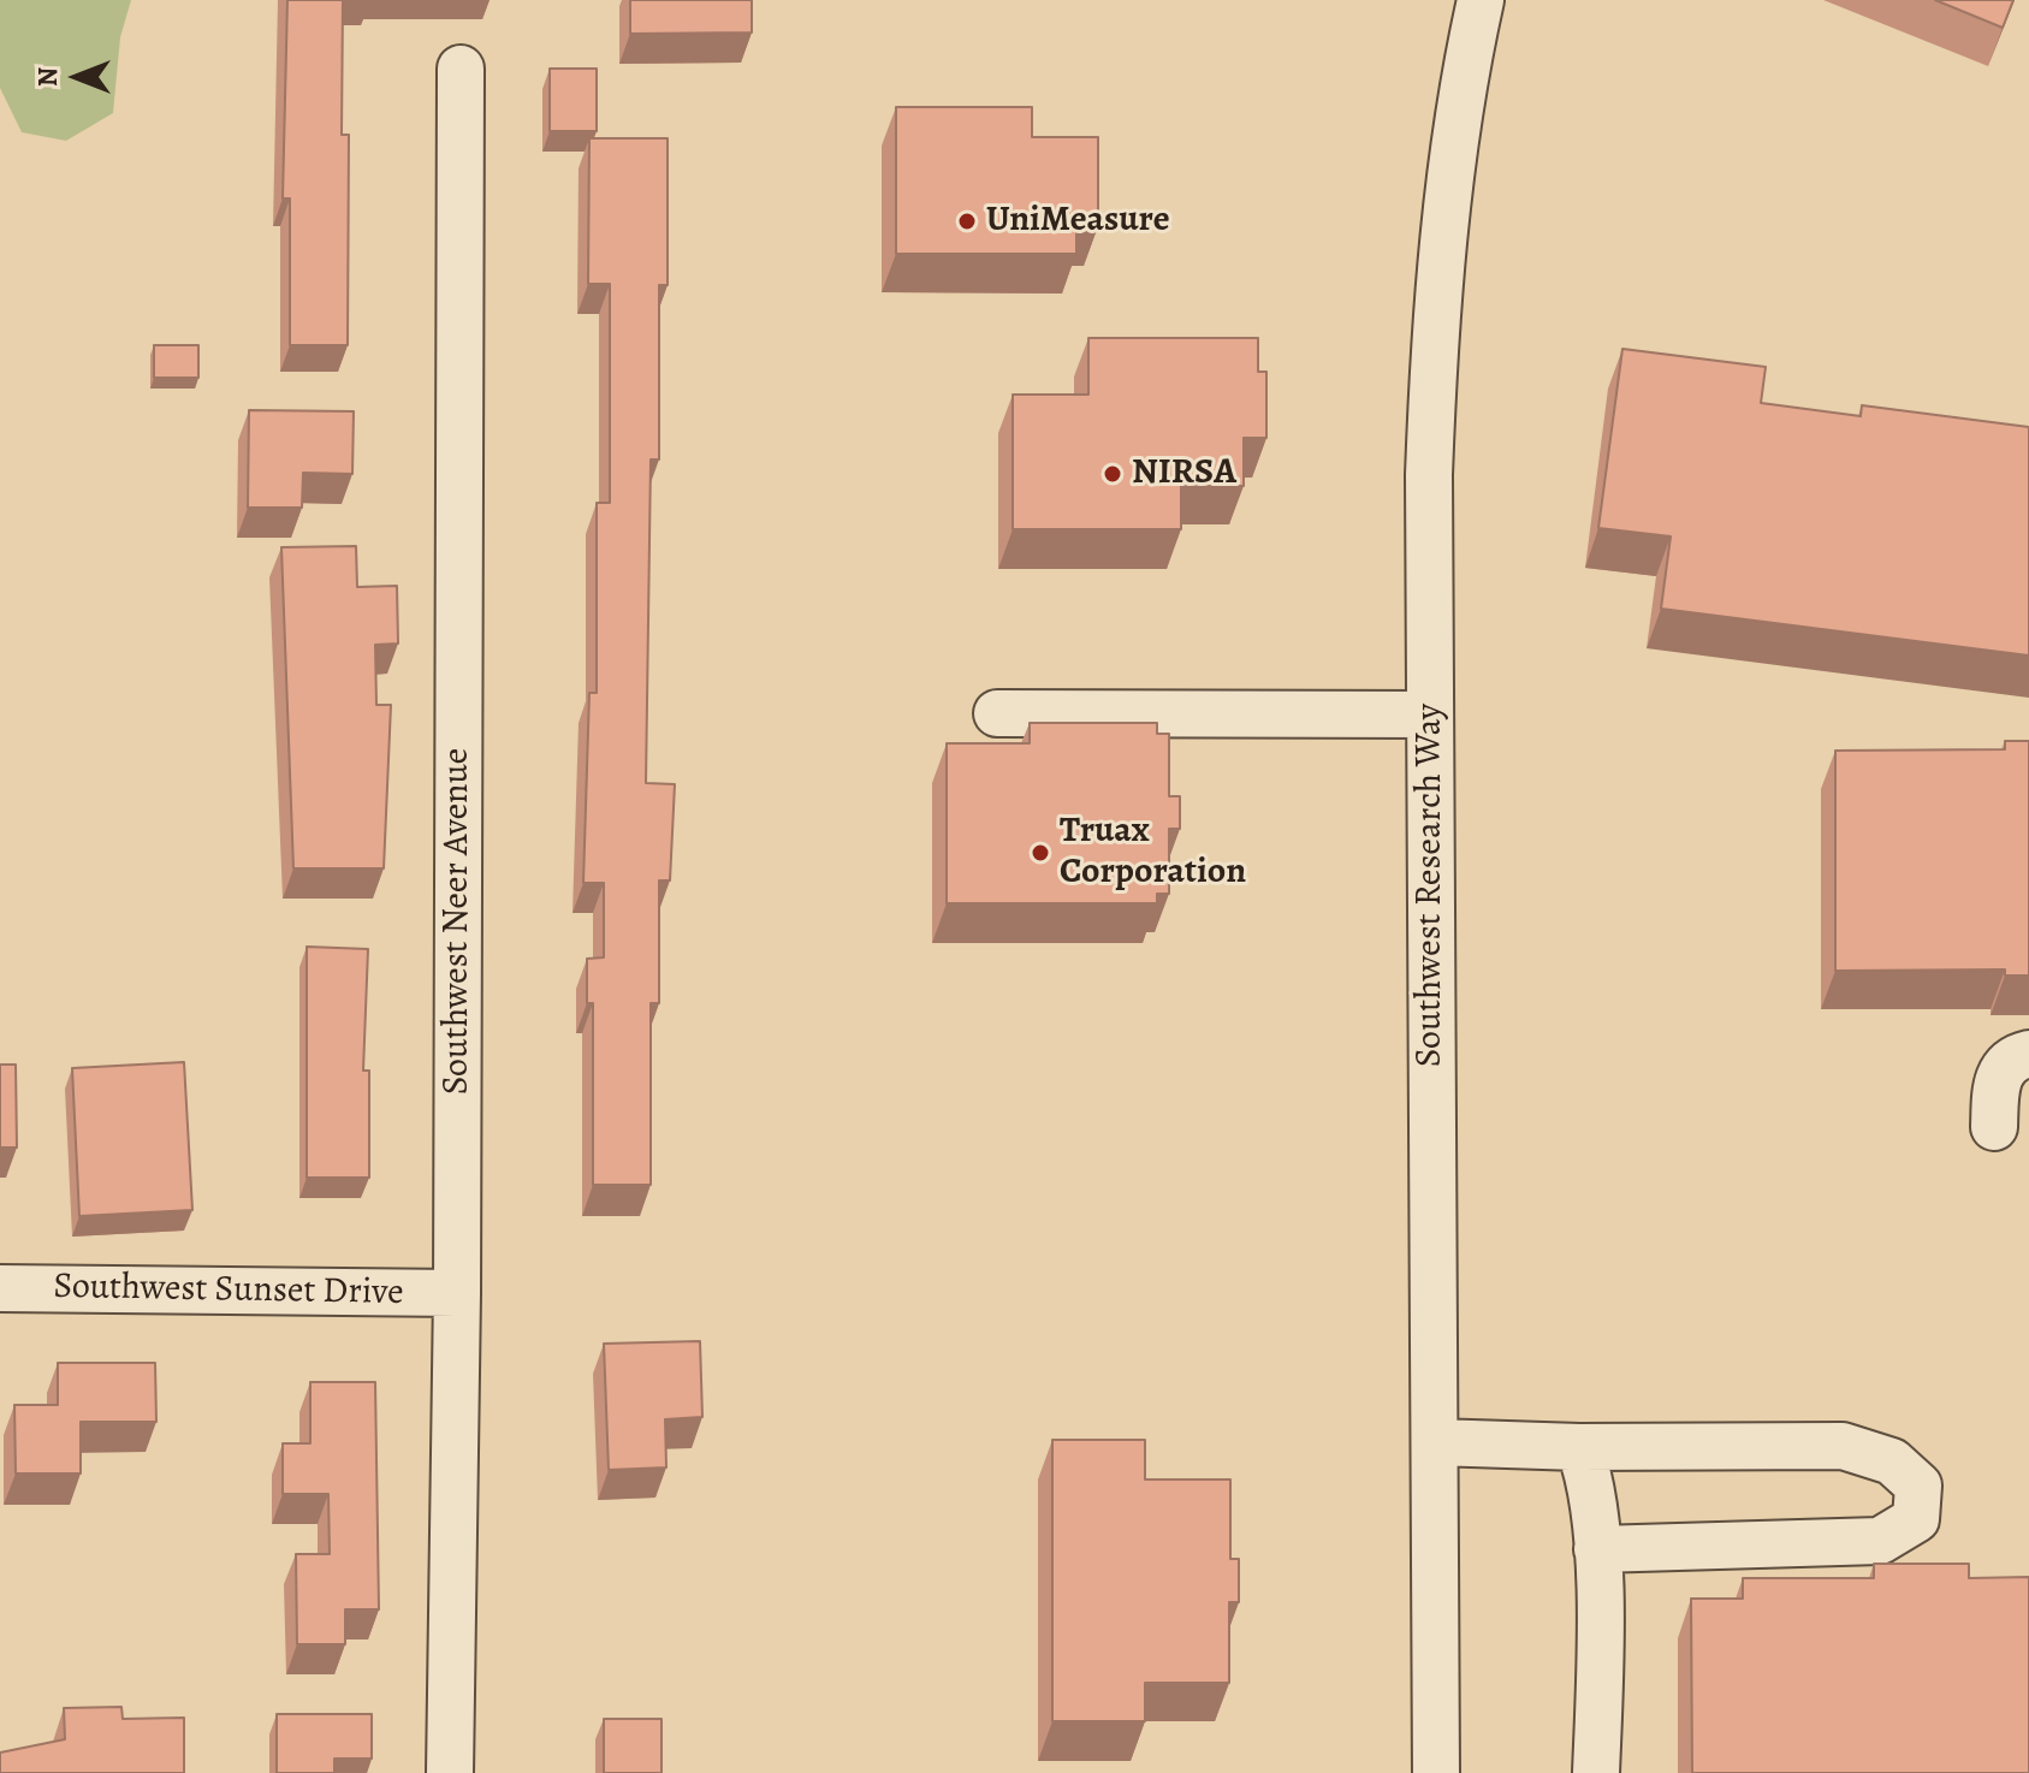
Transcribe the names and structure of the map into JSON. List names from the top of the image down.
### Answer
{
  "streets": {
    "street": ["Southwest Research Way", "Southwest Neer Avenue", "Southwest Sunset Drive"]
  },
  "crossings": [
    ["Southwest Neer Avenue", "Southwest Sunset Drive"]
  ],
  "places": ["UniMeasure", "NIRSA", "Truax Corporation"],
  "north": "left"
}
